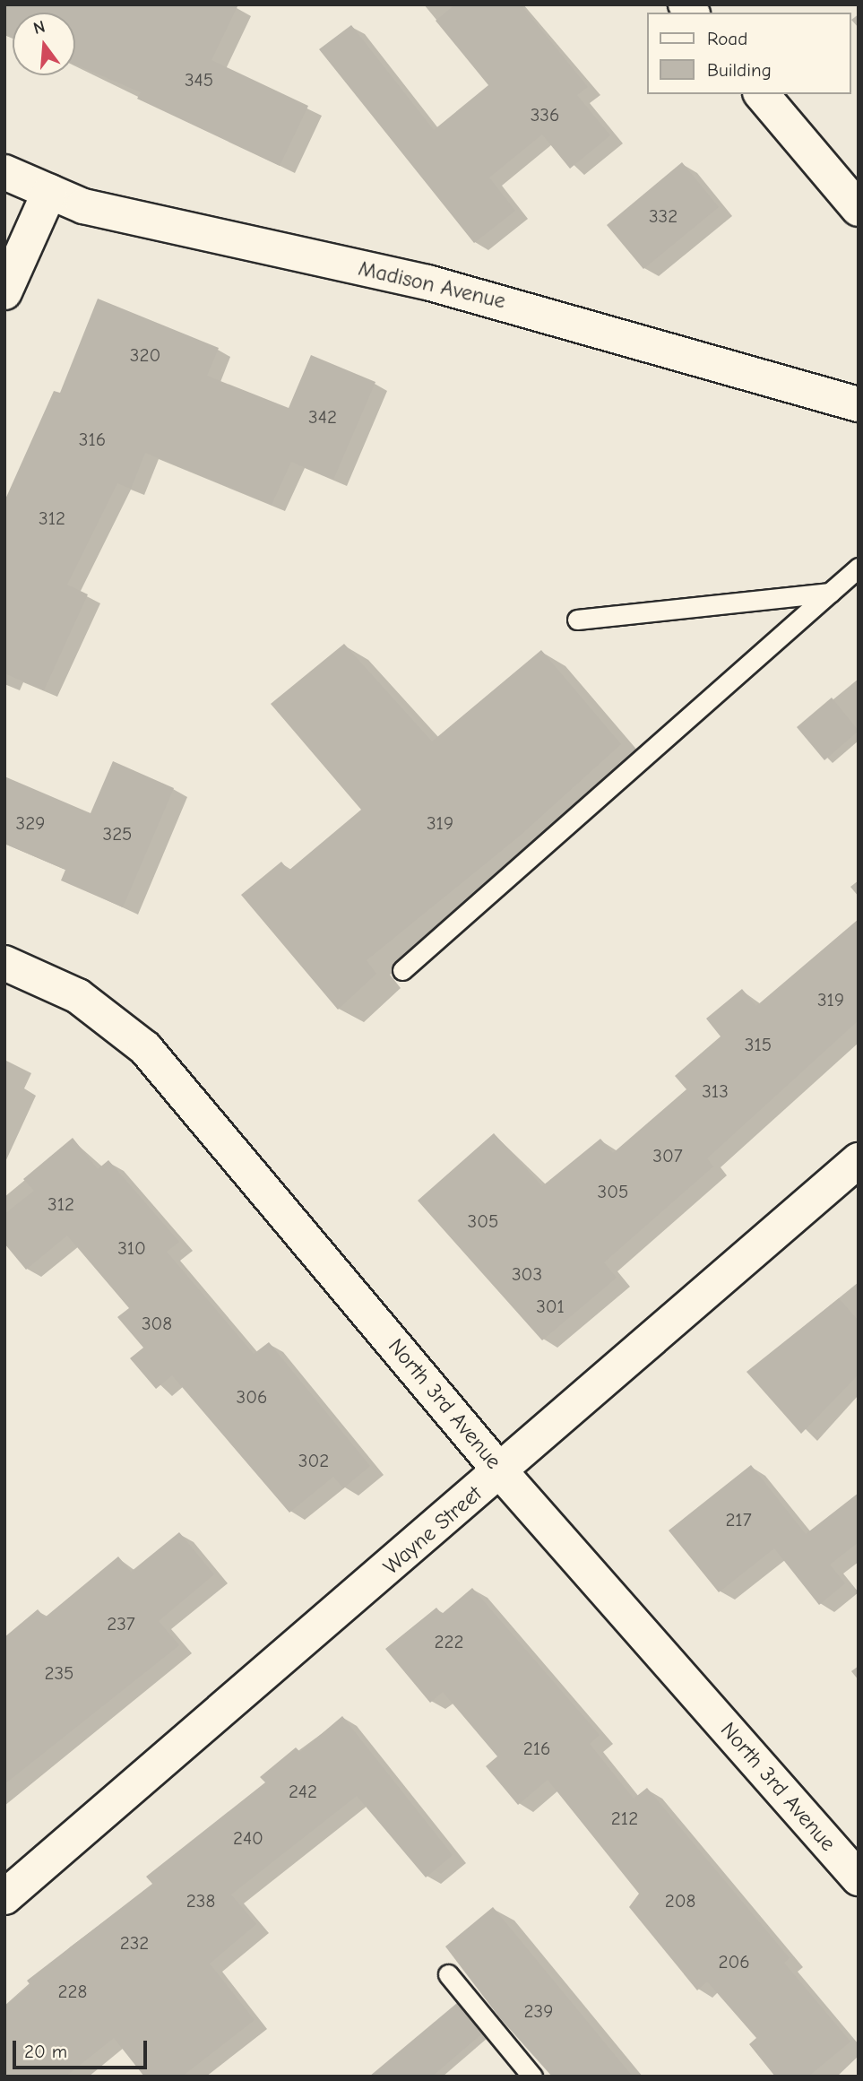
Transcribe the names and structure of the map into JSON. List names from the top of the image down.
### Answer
{
  "streets": {
    "street": ["Madison Avenue", "North 3rd Avenue", "Wayne Street"]
  },
  "crossings": [
    ["North 3rd Avenue", "Wayne Street"]
  ],
  "house_numbers": [
    "345",
    "336",
    "332",
    "320",
    "342",
    "316",
    "312",
    "329",
    "319",
    "325",
    "319",
    "315",
    "313",
    "307",
    "305",
    "312",
    "305",
    "310",
    "303",
    "301",
    "308",
    "306",
    "302",
    "217",
    "237",
    "222",
    "235",
    "216",
    "242",
    "212",
    "240",
    "238",
    "208",
    "232",
    "206",
    "228",
    "239"
  ],
  "legend": ["Road", "Building"],
  "scale_bar": "20 m",
  "north": "top"
}
